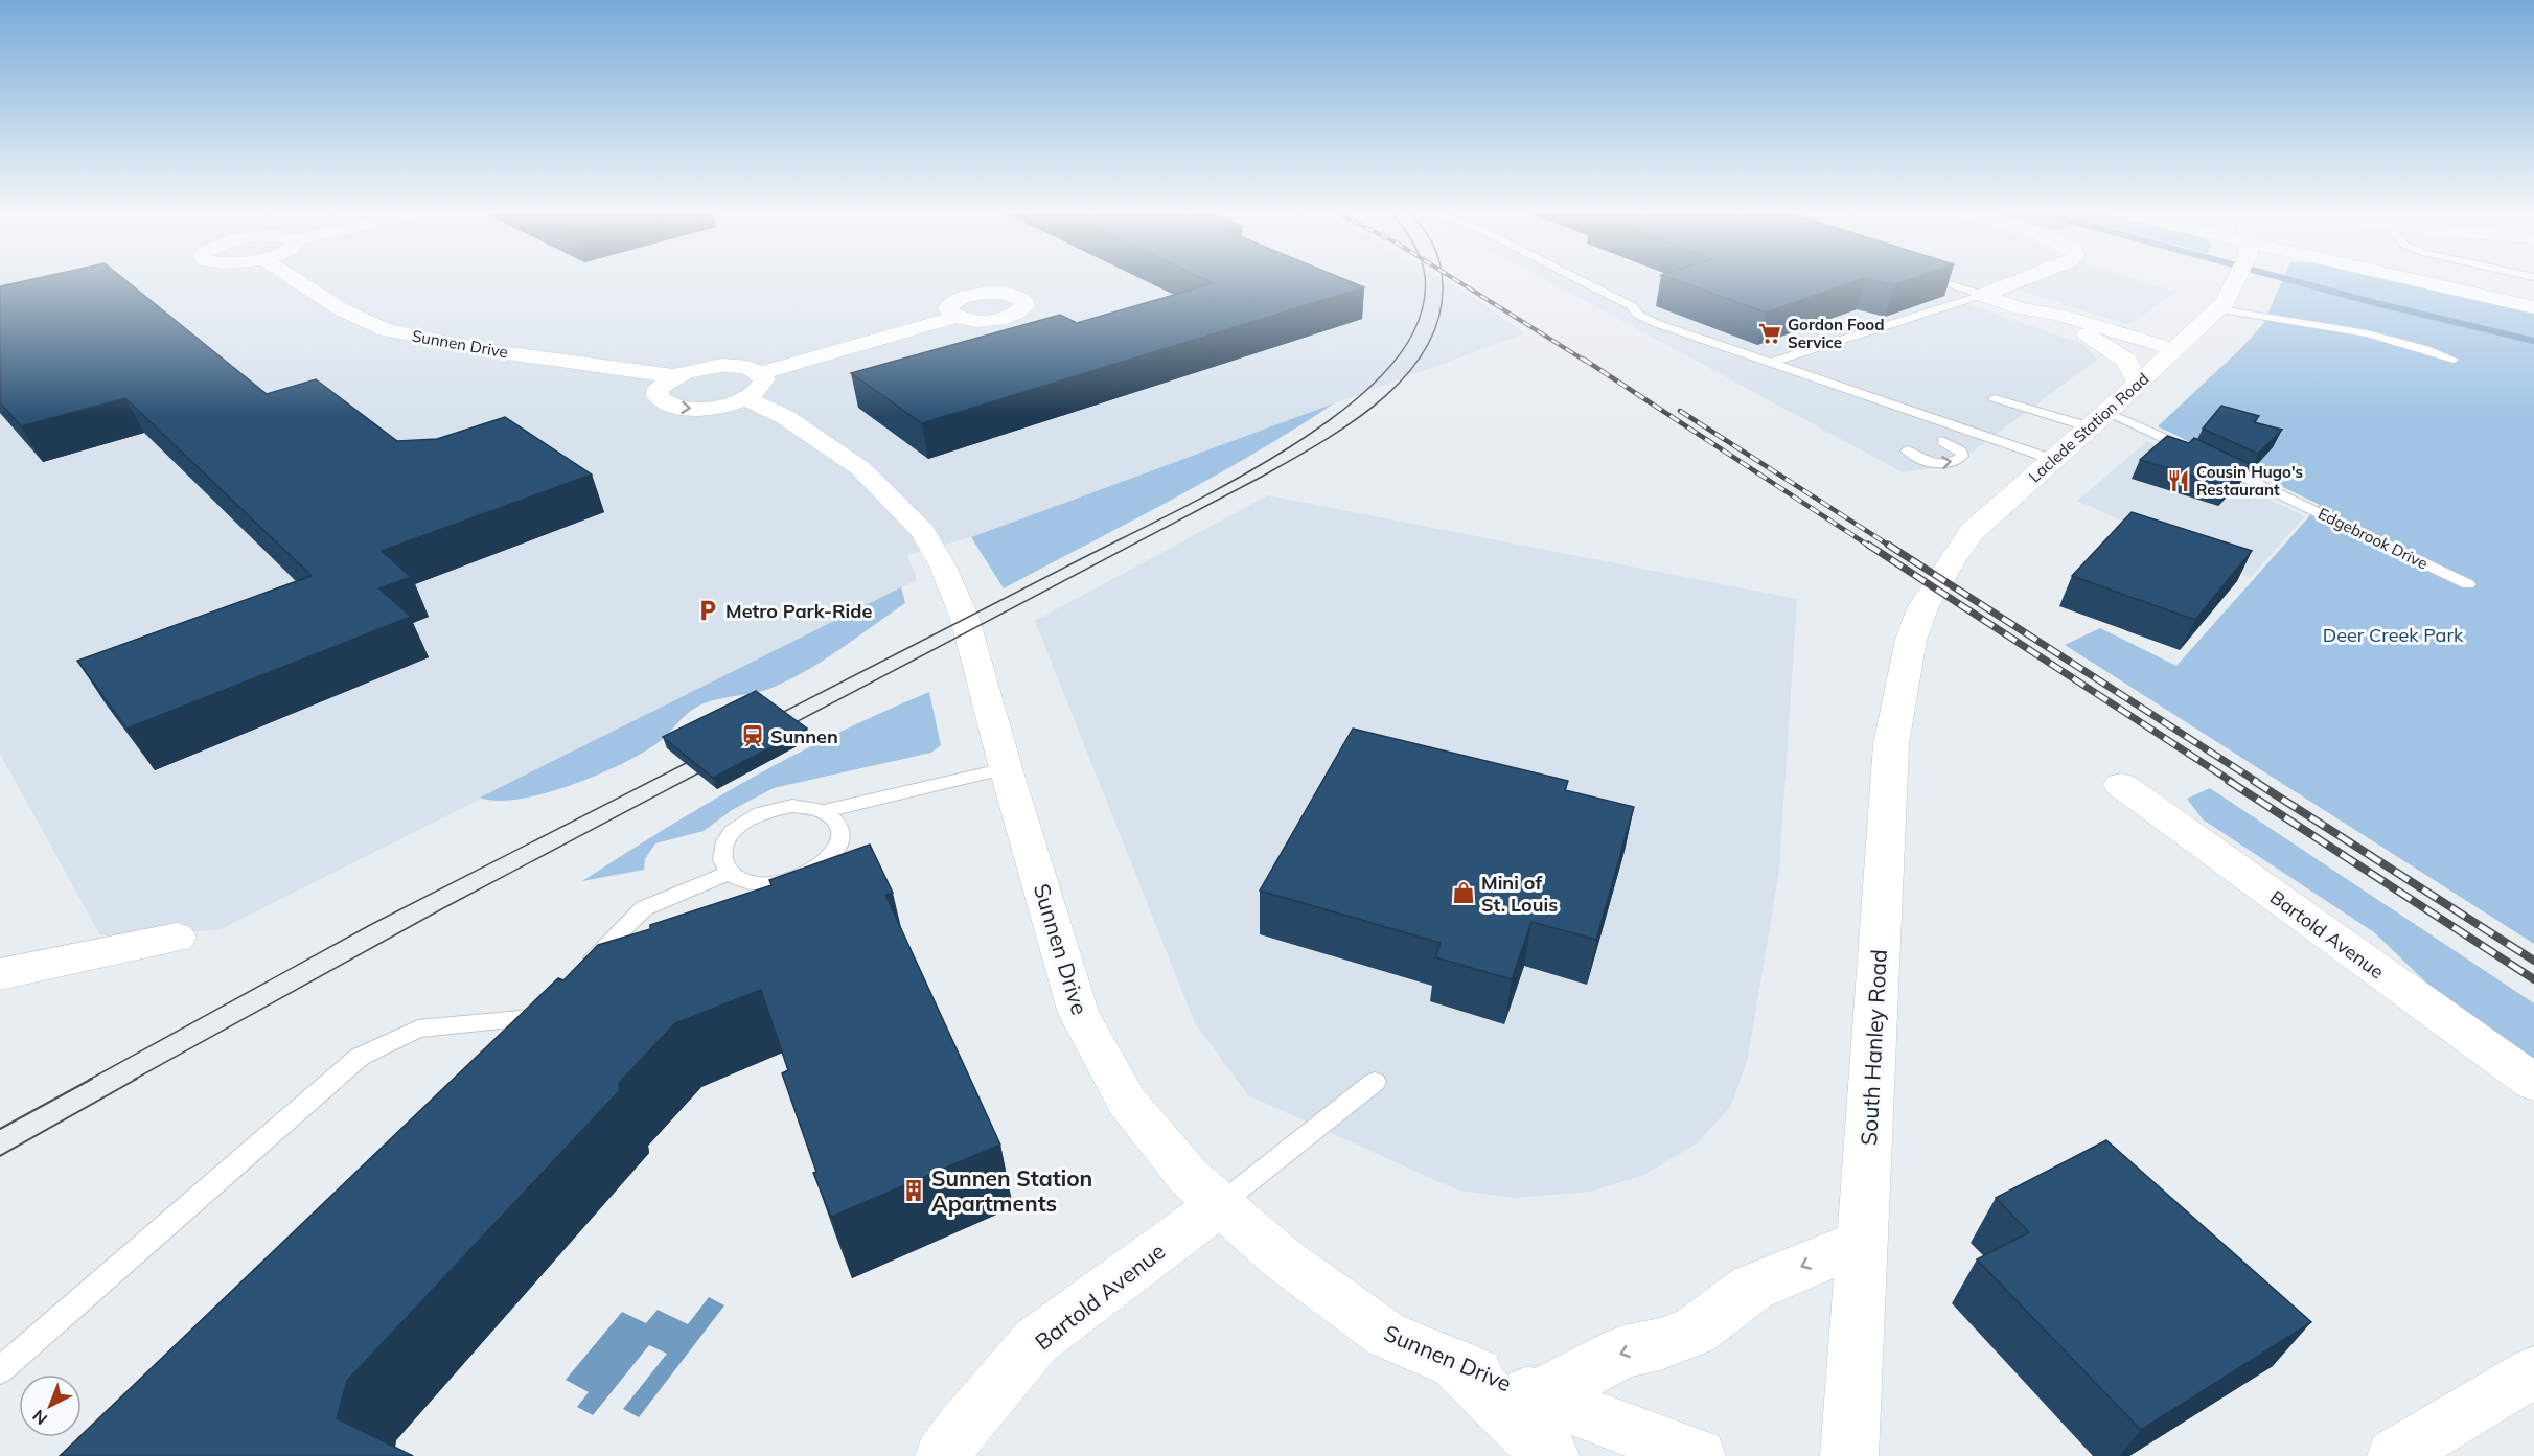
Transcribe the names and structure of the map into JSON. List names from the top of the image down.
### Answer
{
  "streets": {
    "main road": ["Laclede Station Road", "South Hanley Road"],
    "street": ["Sunnen Drive", "Bartold Avenue"],
    "lane": ["Edgebrook Drive"]
  },
  "crossings": [
    ["Sunnen Drive", "Bartold Avenue"],
    ["Laclede Station Road", "Edgebrook Drive"],
    ["Laclede Station Road", "South Hanley Road"]
  ],
  "parks": ["Deer Creek Park"],
  "places": {
    "supermarket": ["Gordon Food Service"],
    "restaurant": ["Cousin Hugo's Restaurant"],
    "parking": ["Metro Park-Ride"],
    "station": ["Sunnen"],
    "shop": ["Mini of St. Louis"],
    "building": ["Sunnen Station Apartments"]
  },
  "north": "bottom left"
}
